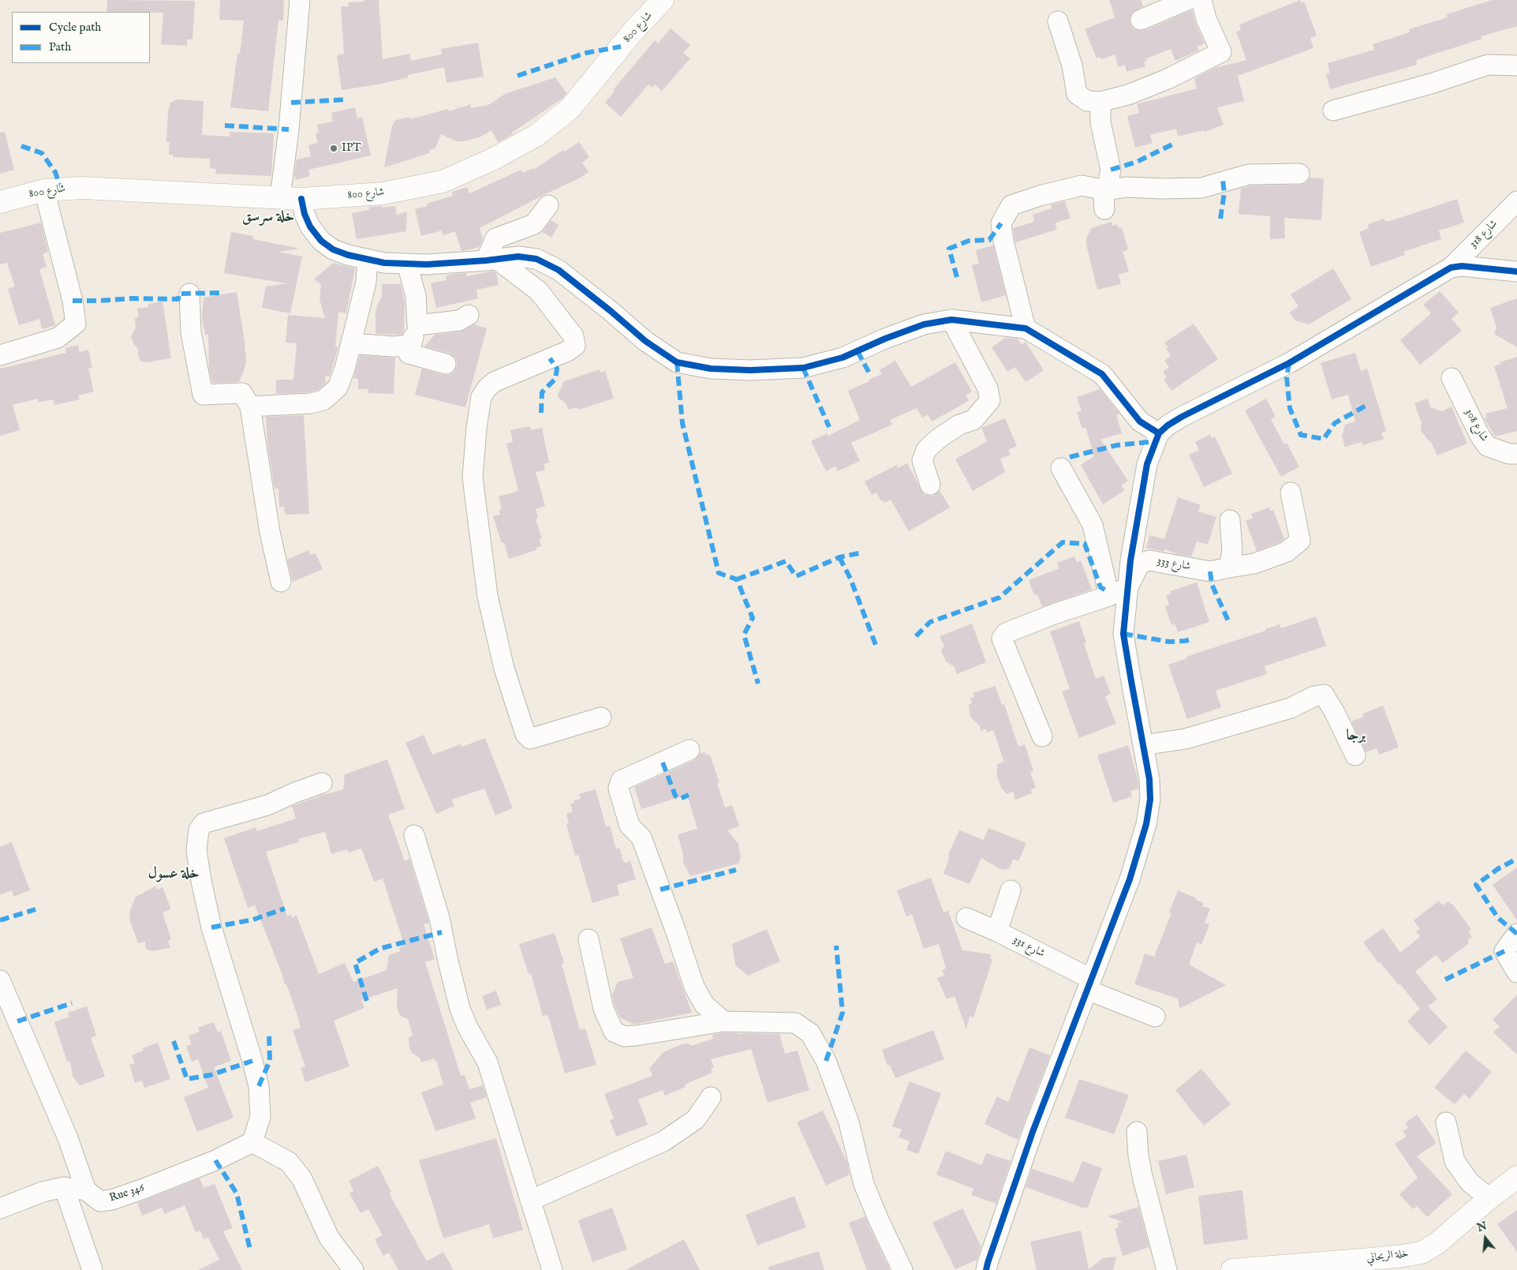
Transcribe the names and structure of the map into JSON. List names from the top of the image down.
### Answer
{
  "streets": {
    "main road": ["شارع 800", "خلة الريحاني"],
    "street": [
      "شارع 318",
      "شارع 308",
      "شارع 333",
      "شارع 331",
      "Rue 346"
    ]
  },
  "districts": ["خلة سرسق", "برجا", "خلة عسول"],
  "places": ["IPT"],
  "legend": ["Cycle path", "Path"],
  "north": "top"
}
